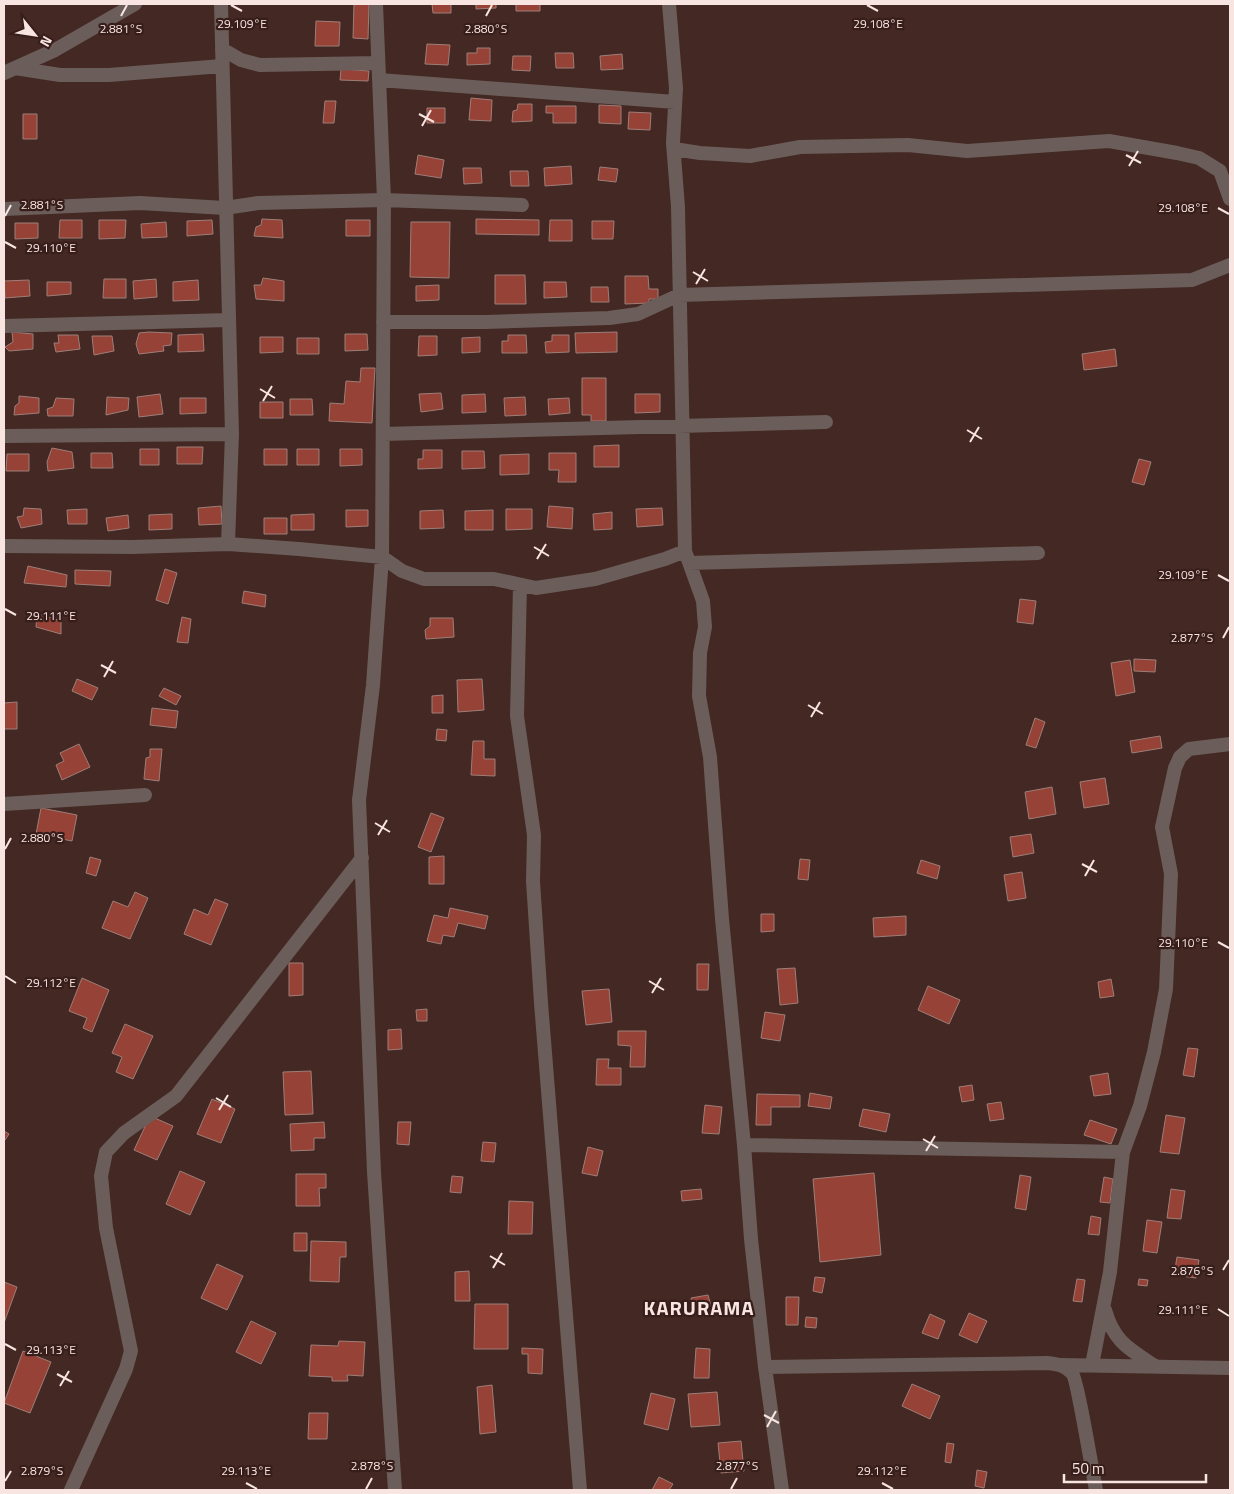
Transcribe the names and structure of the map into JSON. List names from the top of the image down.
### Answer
{
  "districts": ["KARURAMA"],
  "scale_bar": "50 m",
  "north": "bottom right",
  "coordinates": [
    "29.108°E",
    "29.109°E",
    "2.881°S",
    "2.880°S",
    "29.110°E",
    "29.111°E",
    "2.877°S",
    "29.112°E",
    "2.876°S",
    "29.113°E",
    "2.878°S",
    "2.879°S"
  ]
}
